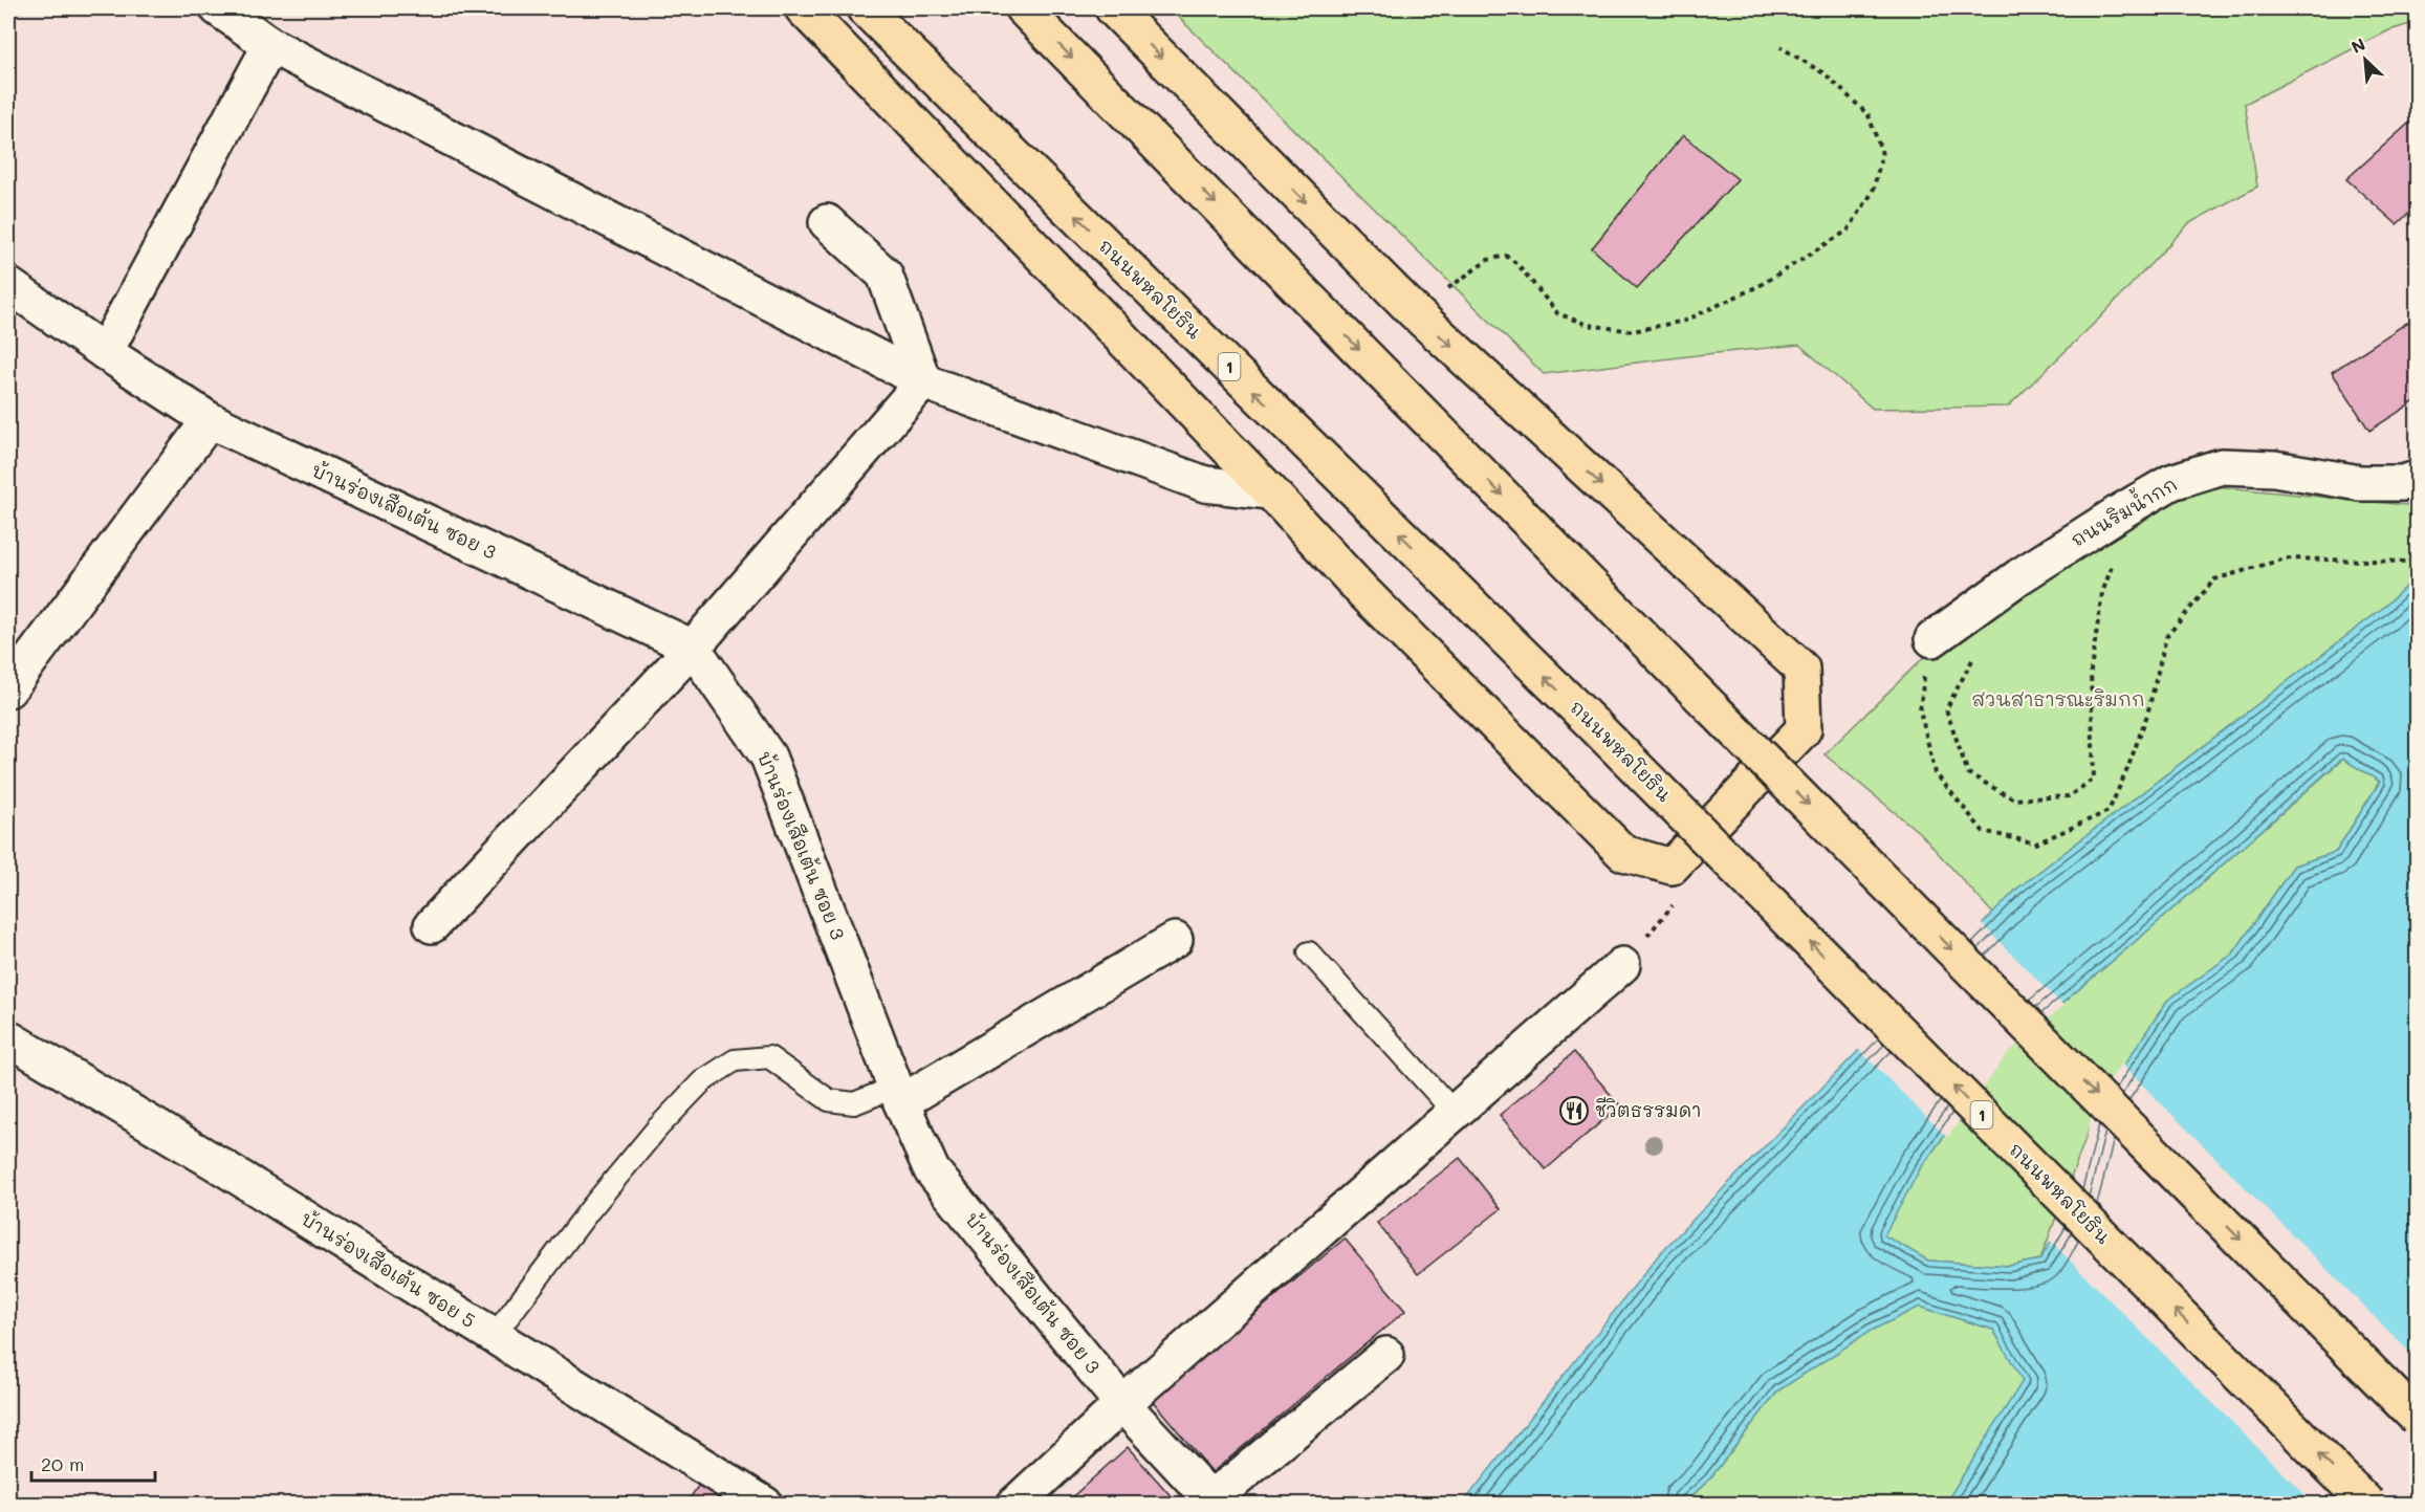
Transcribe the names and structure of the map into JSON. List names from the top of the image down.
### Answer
{
  "streets": {
    "main road": ["ถนนพหลโยธิน", "1"],
    "street": ["บ้านร่องเสือเต้น ซอย 3", "ถนนริมน้ำกก", "บ้านร่องเสือเต้น ซอย 5"]
  },
  "parks": ["สวนสาธารณะริมกก"],
  "places": {
    "restaurant": ["ชีวิตธรรมดา"]
  },
  "scale_bar": "20 m",
  "north": "top left"
}
